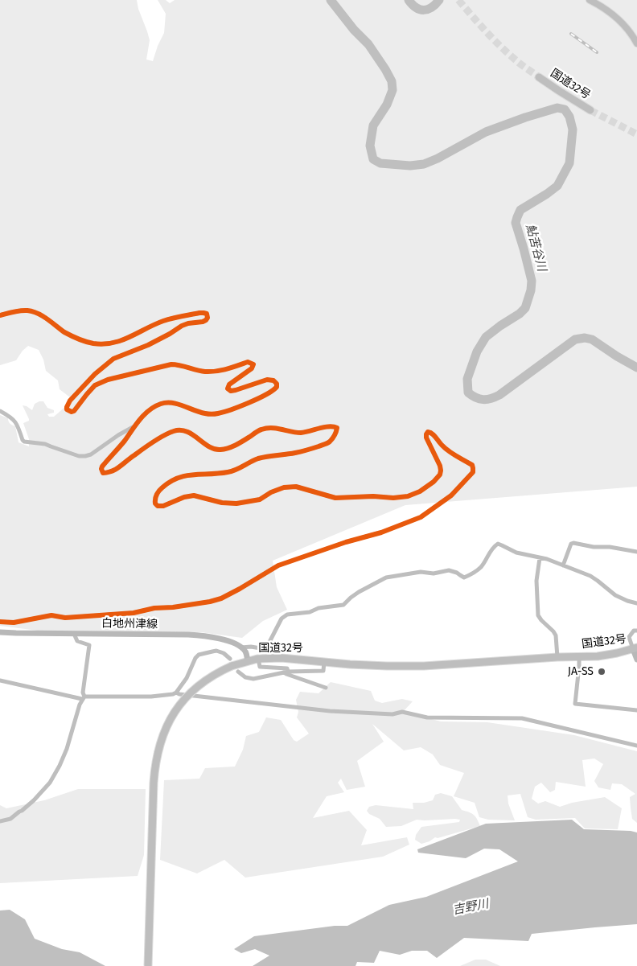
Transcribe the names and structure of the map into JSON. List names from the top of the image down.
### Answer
{
  "streets": {
    "highway": ["国道32号"],
    "main road": ["白地州津線"]
  },
  "water": ["鮎苦谷川", "吉野川"],
  "places": ["JA-SS"]
}
